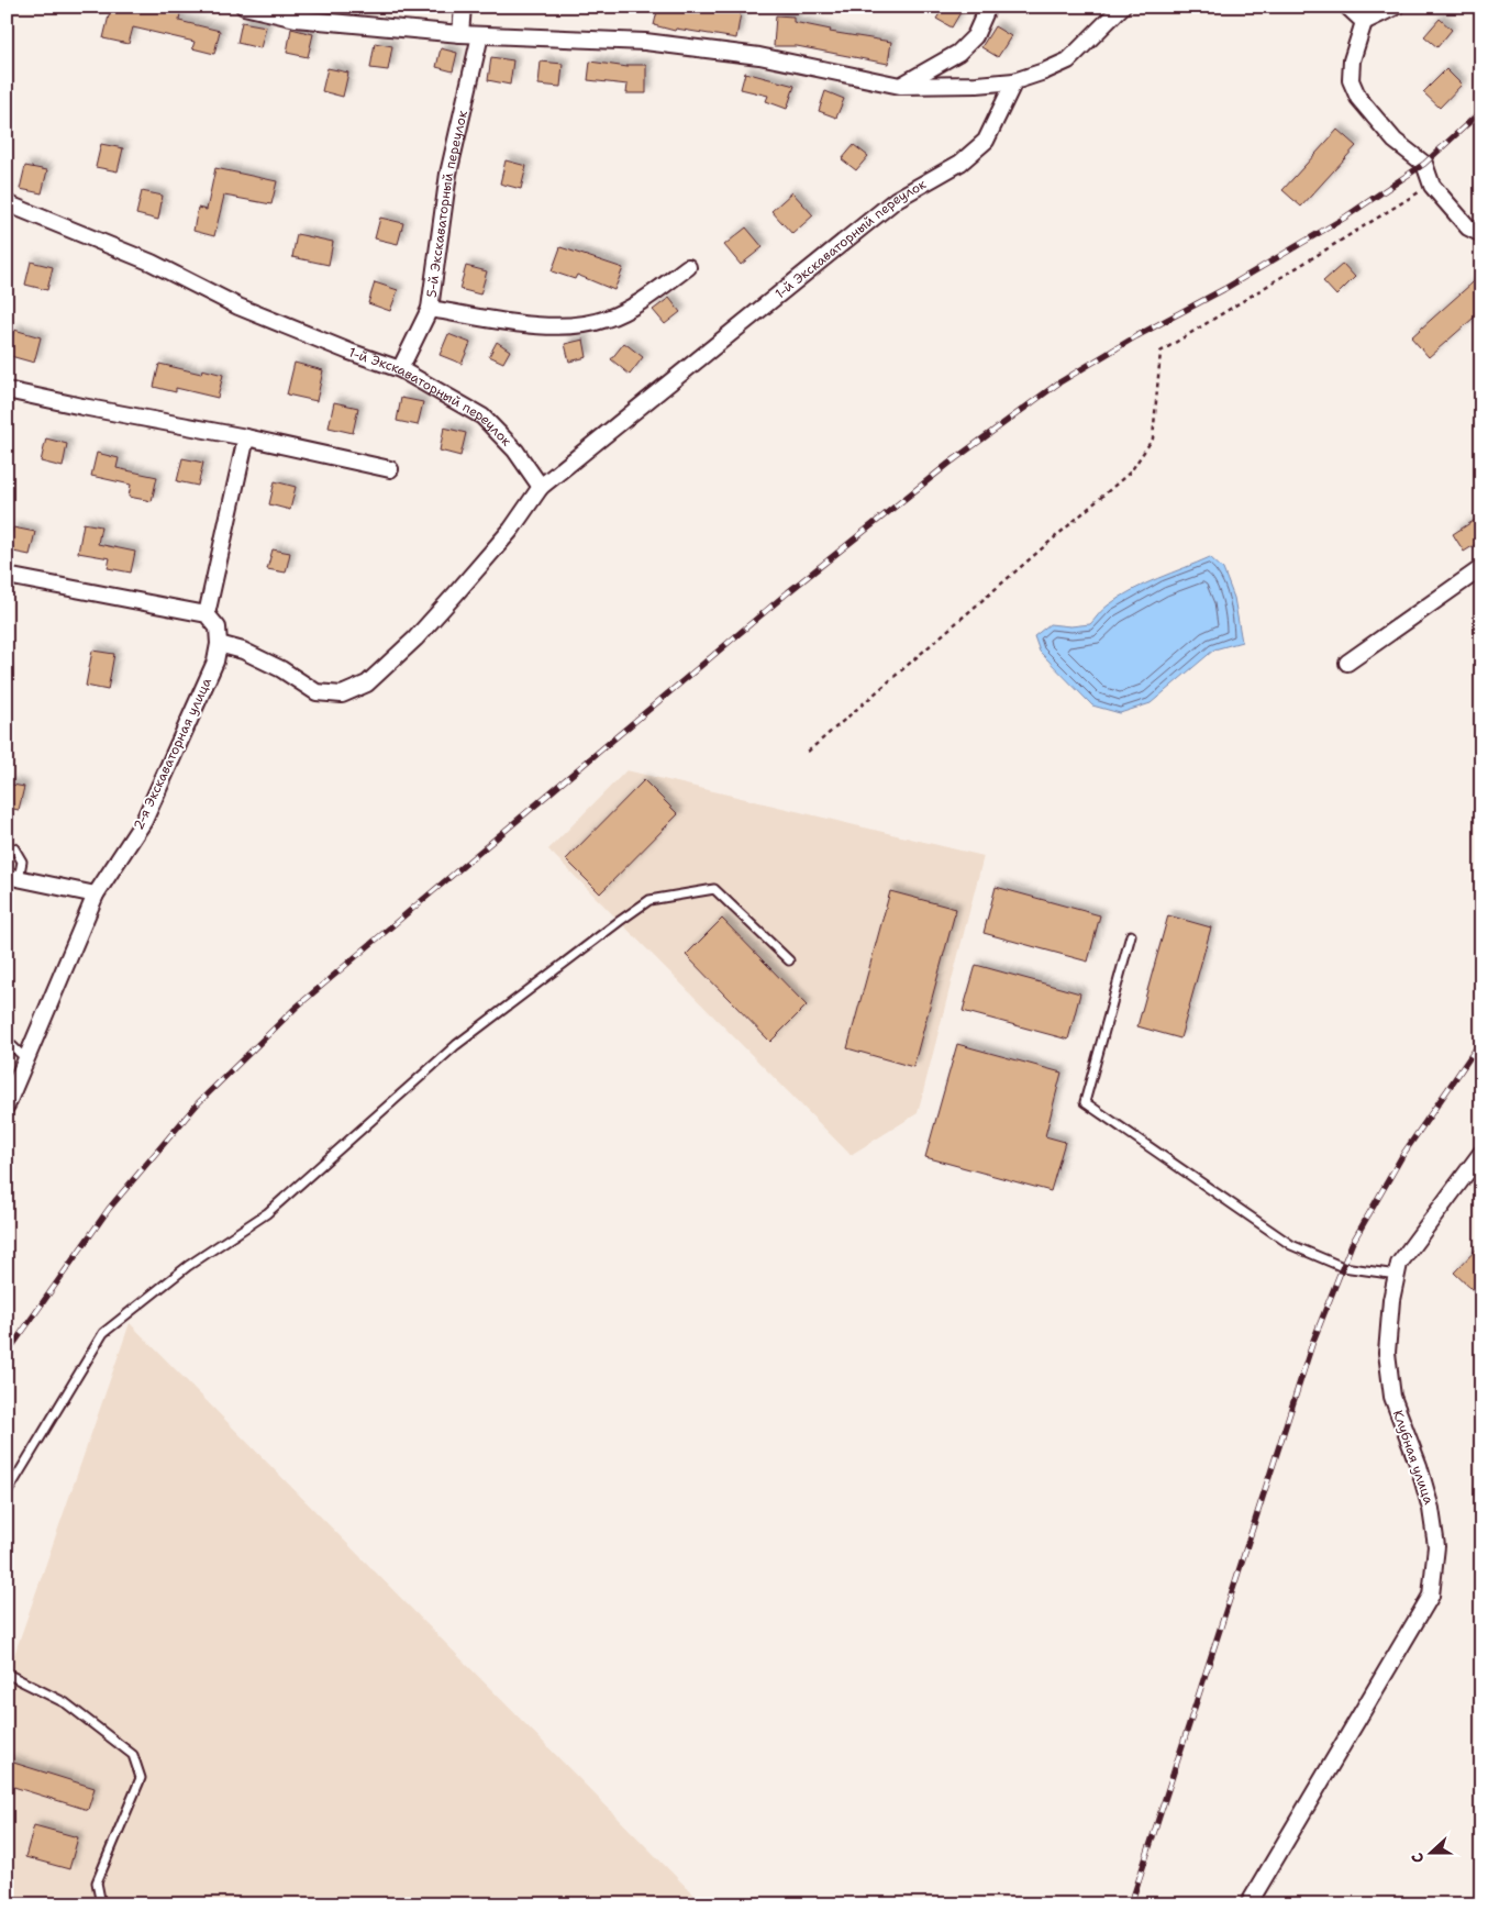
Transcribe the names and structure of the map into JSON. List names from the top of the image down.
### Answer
{
  "streets": {
    "street": [
      "5-й Экскаваторный переулок",
      "1-й Экскаваторный переулок",
      "2-я Экскаваторная улица",
      "Клубная улица"
    ]
  },
  "crossings": [
    ["5-й Экскаваторный переулок", "1-й Экскаваторный переулок"]
  ],
  "north": "left"
}
